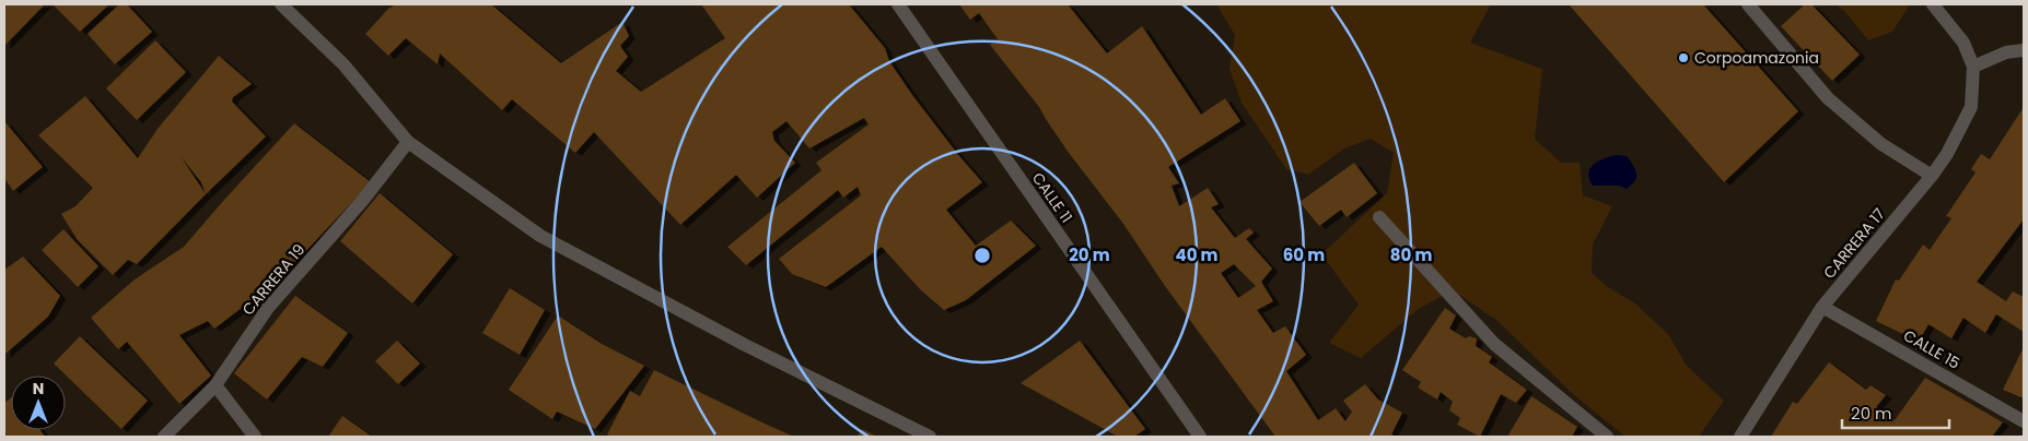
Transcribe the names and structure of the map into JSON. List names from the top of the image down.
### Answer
{
  "streets": {
    "street": [
      "CALLE 11",
      "CARRERA 17",
      "CARRERA 19",
      "CALLE 15"
    ]
  },
  "crossings": [
    ["CARRERA 17", "CALLE 15"]
  ],
  "places": ["Corpoamazonia"],
  "scale_bar": "20 m",
  "north": "top",
  "rings": [
    "20 m",
    "40 m",
    "60 m",
    "80 m"
  ]
}
